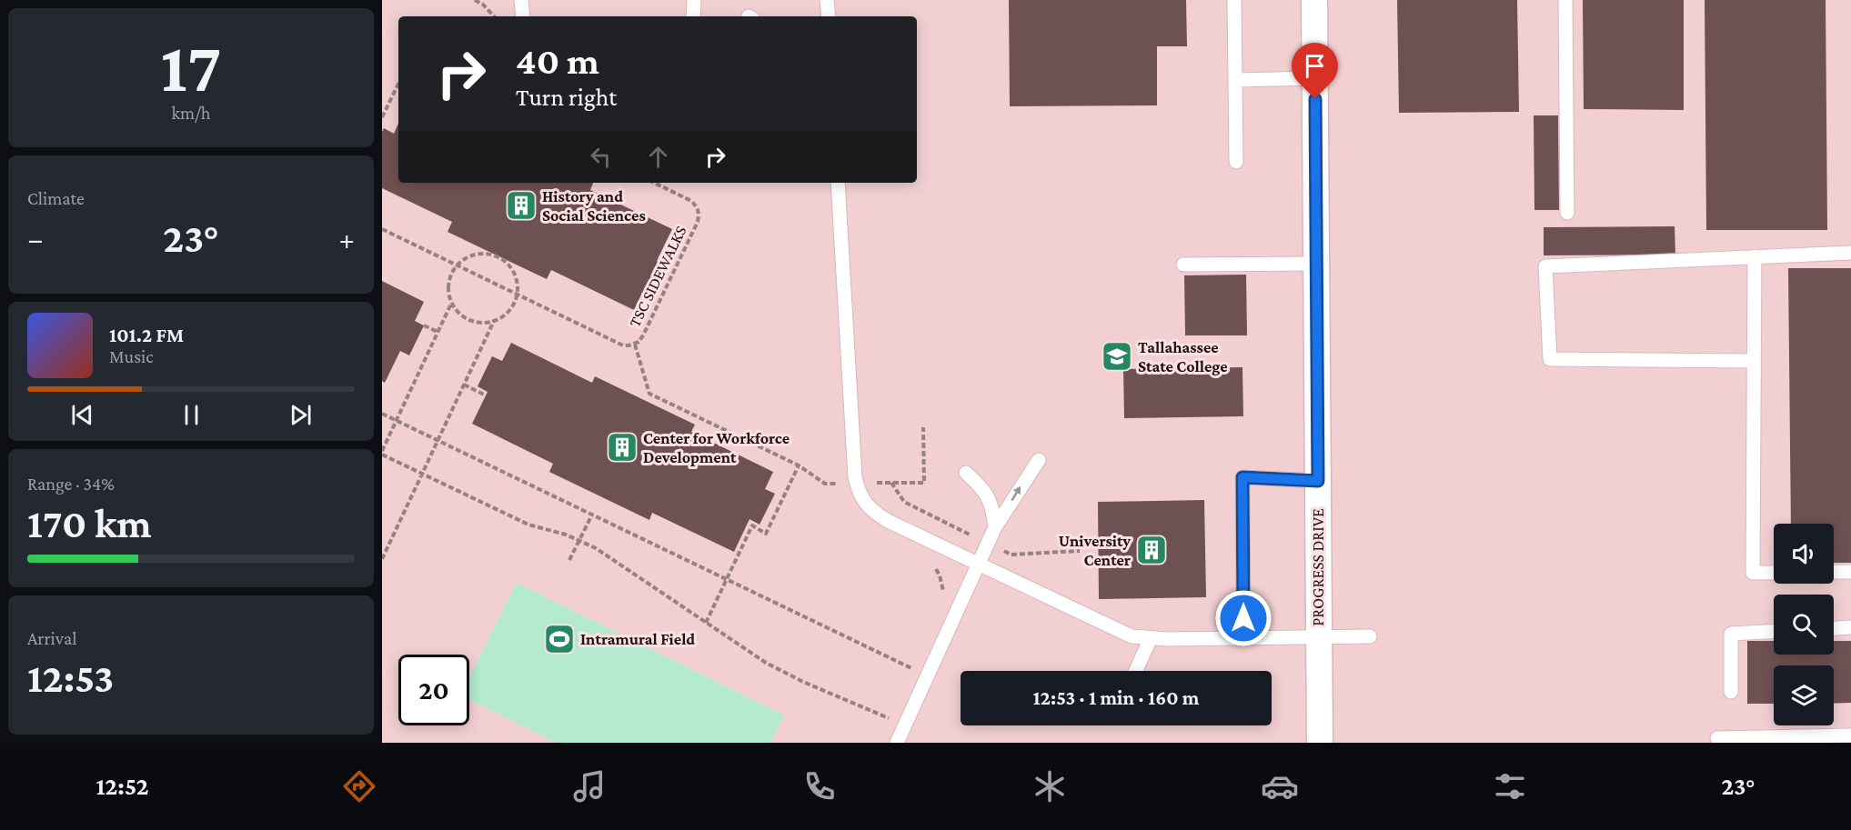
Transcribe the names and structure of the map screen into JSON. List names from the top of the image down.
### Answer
{
  "streets": {
    "street": ["PROGRESS DRIVE"],
    "path": ["TSC SIDEWALKS"]
  },
  "places": {
    "building": ["History and Social Sciences", "Center for Workforce Development", "University Center"],
    "school or university": ["Tallahassee State College"],
    "sports": ["Intramural Field"]
  },
  "page": {
    "tile": [
      ["17", "km/h"],
      "Climate",
      ["Range · 34%", "170 km"],
      ["Arrival", "12:53"]
    ],
    "turn": ["40 m", "Turn right"],
    "heat": ["−", "23°", "+"],
    "song": ["101.2 FM", "Music"],
    "limit": "20",
    "trip": "12:53 · 1 min · 160 m",
    "tabs": ["12:52", "23°"]
  }
}
